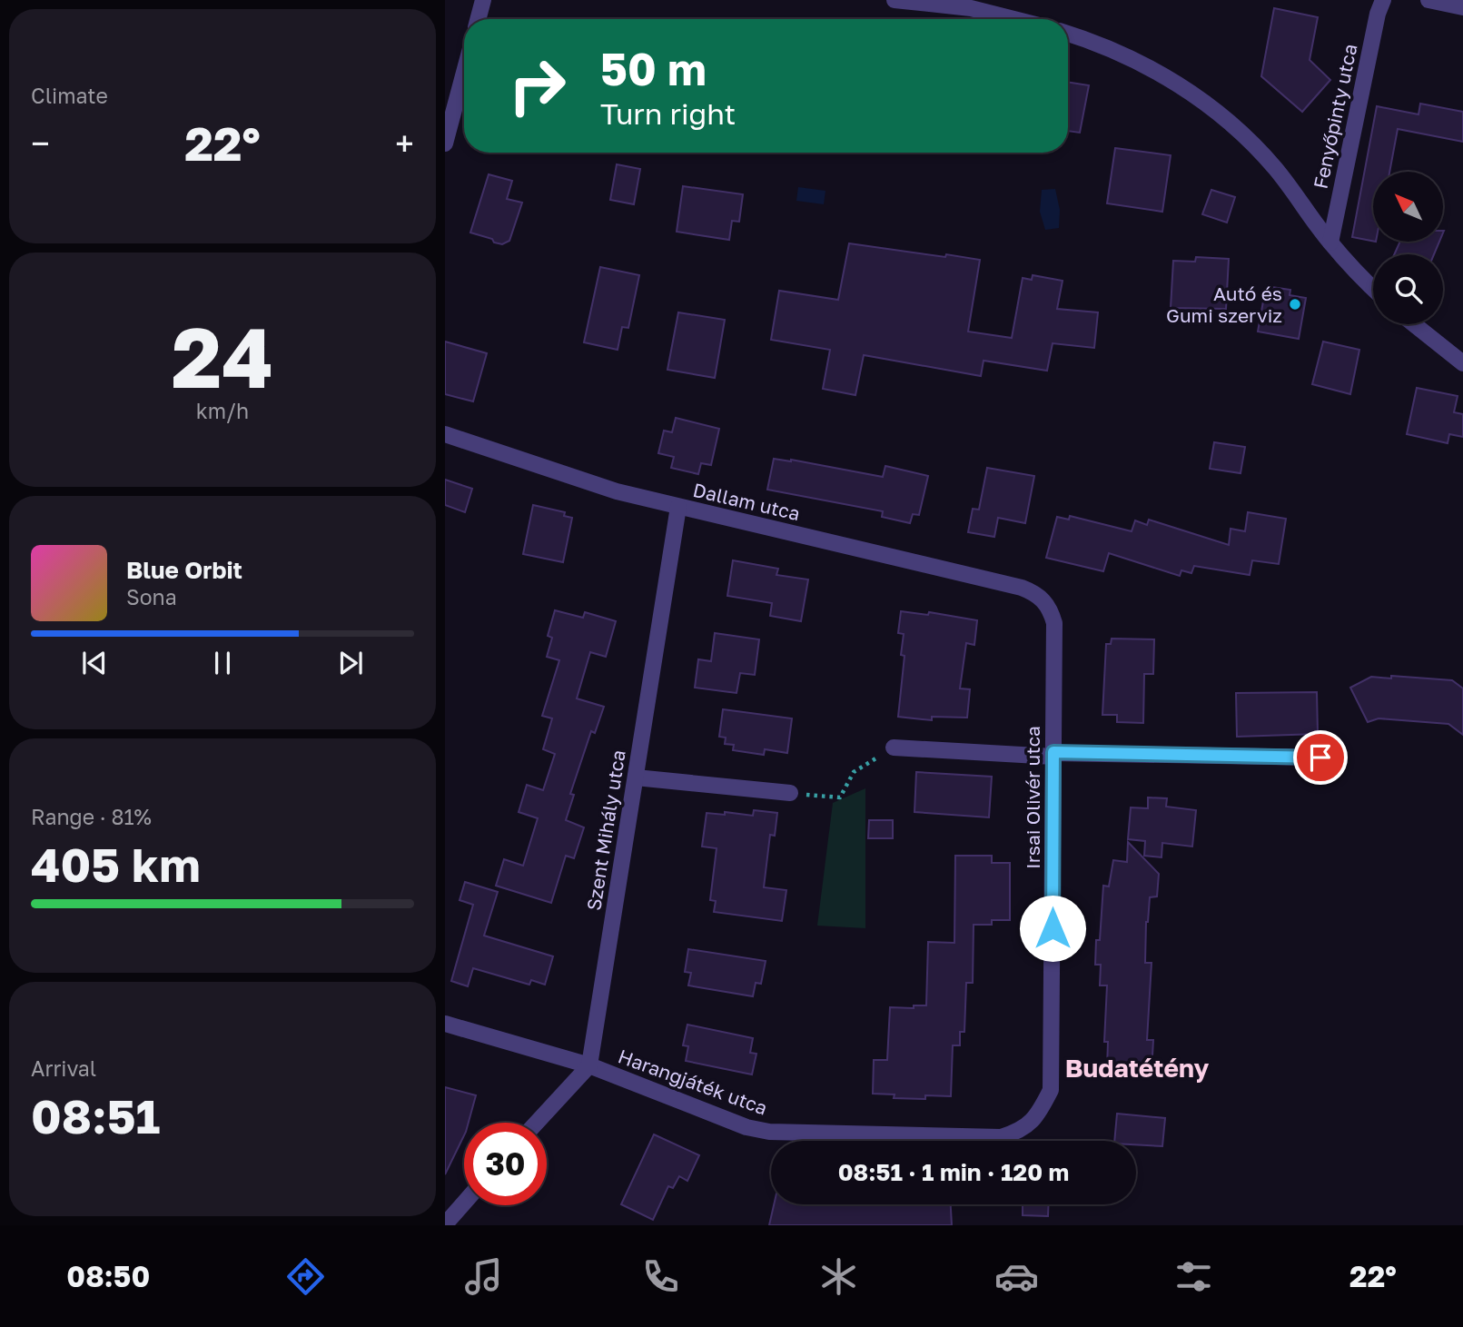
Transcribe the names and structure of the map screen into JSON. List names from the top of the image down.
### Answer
{
  "streets": {
    "street": [
      "Fenyőpinty utca",
      "Dallam utca",
      "Irsai Olivér utca",
      "Szent Mihály utca",
      "Harangjáték utca"
    ]
  },
  "crossings": [
    ["Dallam utca", "Irsai Olivér utca"],
    ["Dallam utca", "Szent Mihály utca"],
    ["Irsai Olivér utca", "Harangjáték utca"],
    ["Szent Mihály utca", "Harangjáték utca"]
  ],
  "districts": ["Budatétény"],
  "places": ["Autó és Gumi szerviz"],
  "north": "top left",
  "page": {
    "tile": [
      "Climate",
      ["24", "km/h"],
      ["Range · 81%", "405 km"],
      ["Arrival", "08:51"]
    ],
    "turn": ["50 m", "Turn right"],
    "heat": ["−", "22°", "+"],
    "song": ["Blue Orbit", "Sona"],
    "limit": "30",
    "trip": "08:51 · 1 min · 120 m",
    "tabs": ["08:50", "22°"]
  }
}
